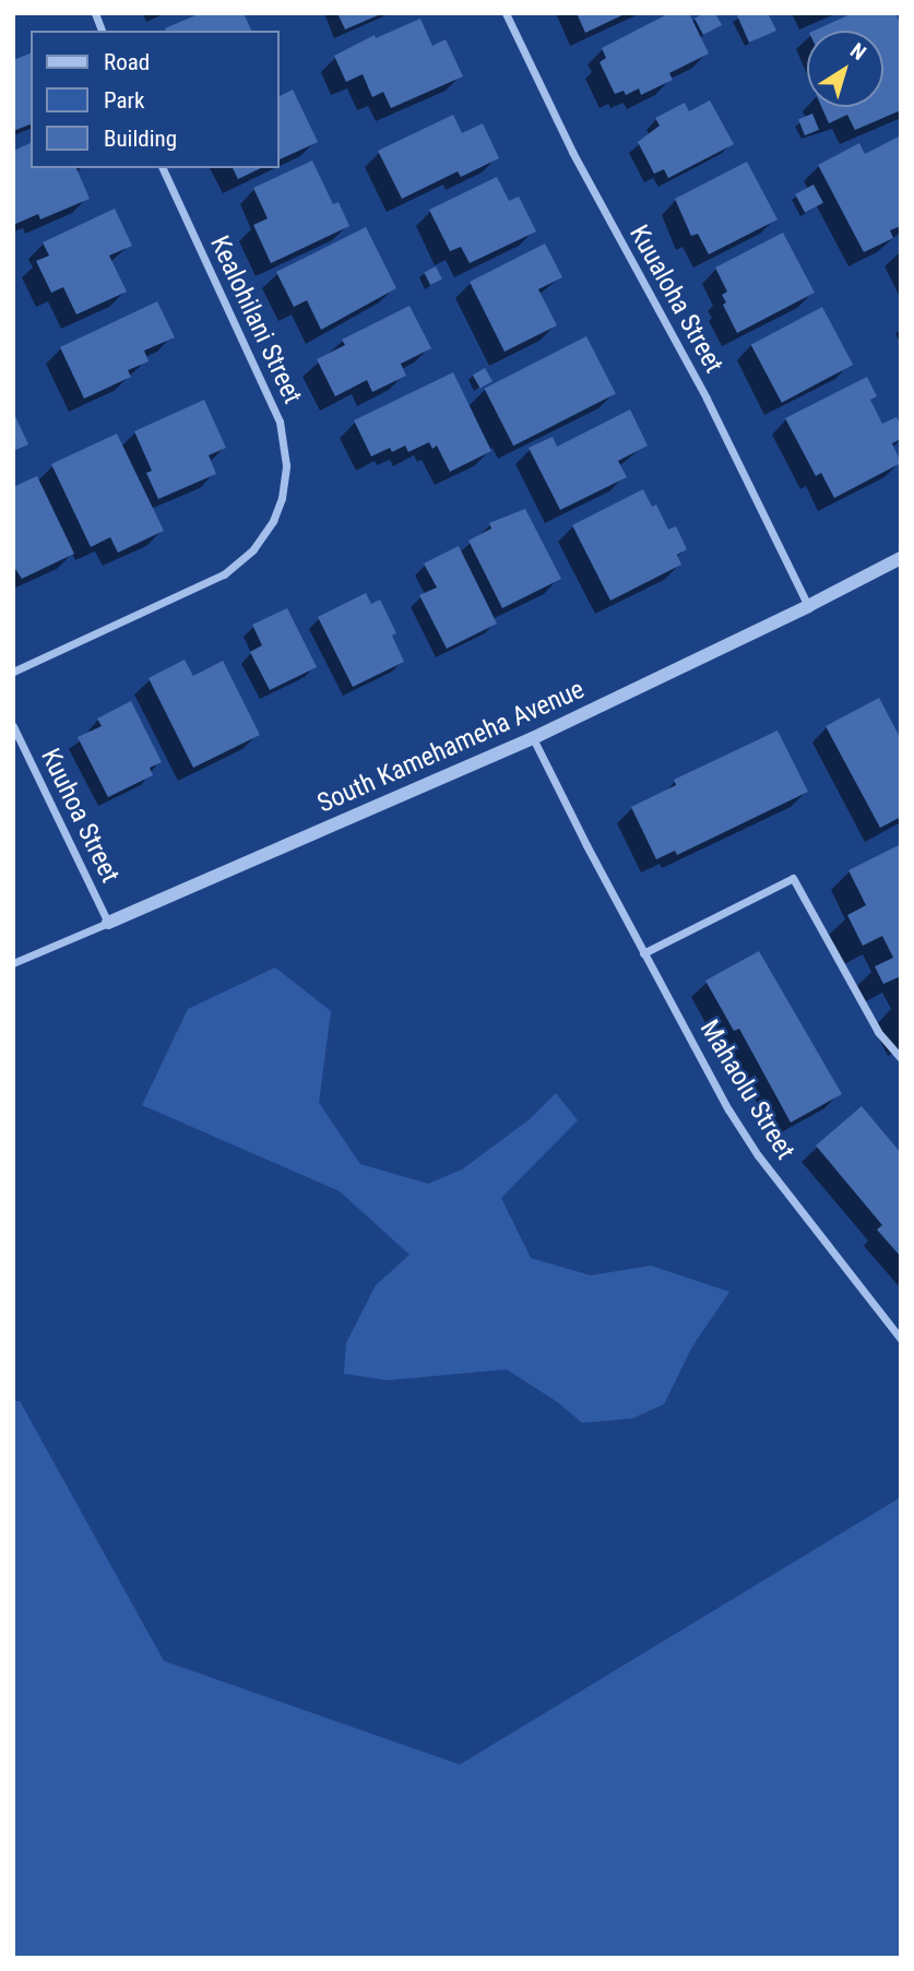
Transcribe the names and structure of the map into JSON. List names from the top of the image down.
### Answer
{
  "streets": {
    "street": [
      "Kuualoha Street",
      "Kealohilani Street",
      "South Kamehameha Avenue",
      "Kuuhoa Street",
      "Mahaolu Street"
    ]
  },
  "crossings": [
    ["Kuualoha Street", "South Kamehameha Avenue"],
    ["South Kamehameha Avenue", "Kuuhoa Street"],
    ["South Kamehameha Avenue", "Mahaolu Street"]
  ],
  "legend": ["Road", "Park", "Building"],
  "north": "top right"
}
